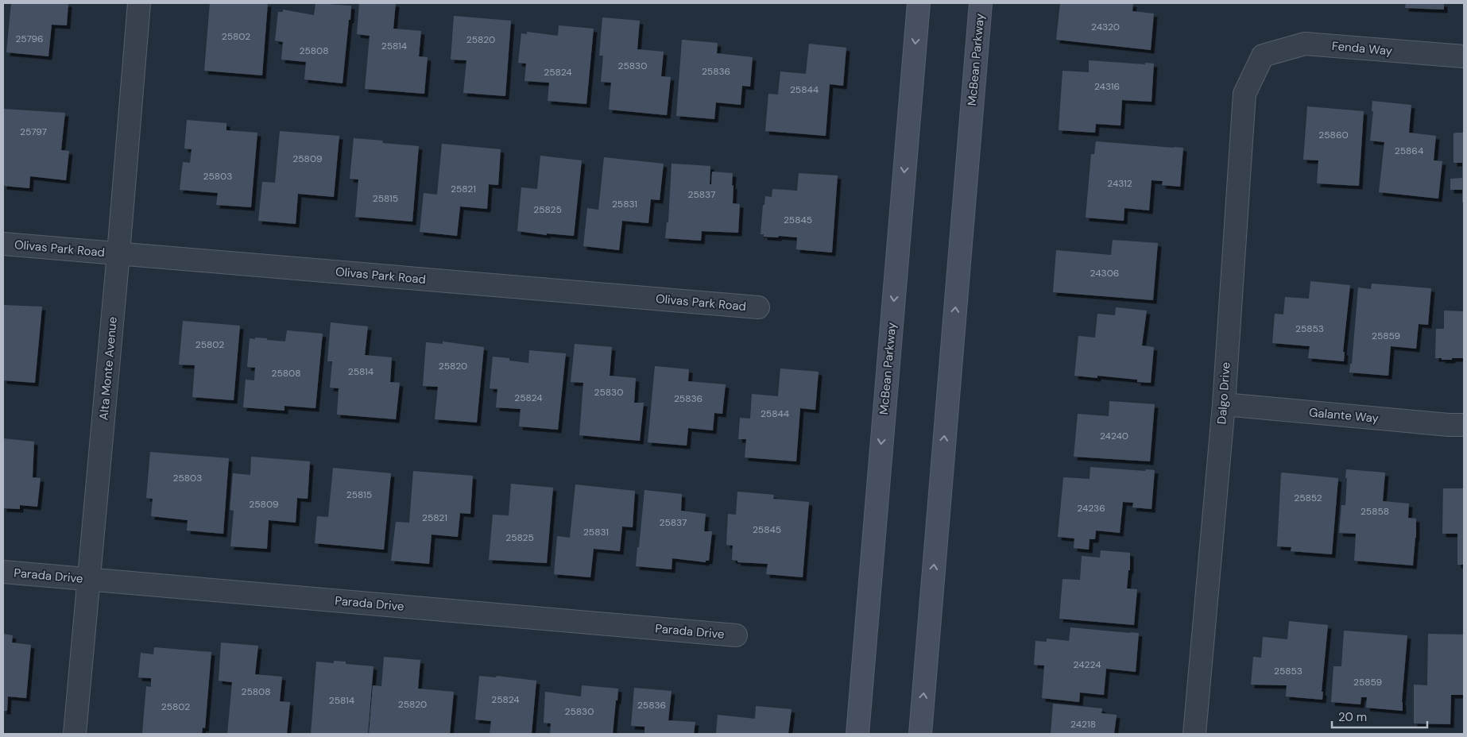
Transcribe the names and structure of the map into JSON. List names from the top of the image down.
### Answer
{
  "streets": {
    "main road": ["McBean Parkway"],
    "street": [
      "Fenda Way",
      "Olivas Park Road",
      "Alta Monte Avenue",
      "Dalgo Drive",
      "Galante Way",
      "Parada Drive"
    ]
  },
  "crossings": [
    ["Fenda Way", "Dalgo Drive"],
    ["Olivas Park Road", "Alta Monte Avenue"],
    ["Alta Monte Avenue", "Parada Drive"],
    ["Dalgo Drive", "Galante Way"]
  ],
  "house_numbers": [
    "24320",
    "25802",
    "25796",
    "25820",
    "25814",
    "25808",
    "25830",
    "25836",
    "25824",
    "24316",
    "25844",
    "25797",
    "25860",
    "25864",
    "25809",
    "25803",
    "24312",
    "25821",
    "25837",
    "25815",
    "25831",
    "25825",
    "25845",
    "24306",
    "25853",
    "25859",
    "25802",
    "25820",
    "25814",
    "25808",
    "25830",
    "25824",
    "25836",
    "25844",
    "24240",
    "25803",
    "25815",
    "25852",
    "25809",
    "24236",
    "25858",
    "25821",
    "25837",
    "25845",
    "25831",
    "25825",
    "24224",
    "25853",
    "25859",
    "25808",
    "25824",
    "25814",
    "25820",
    "25836",
    "25802",
    "25830",
    "24218"
  ],
  "scale_bar": "20 m"
}
